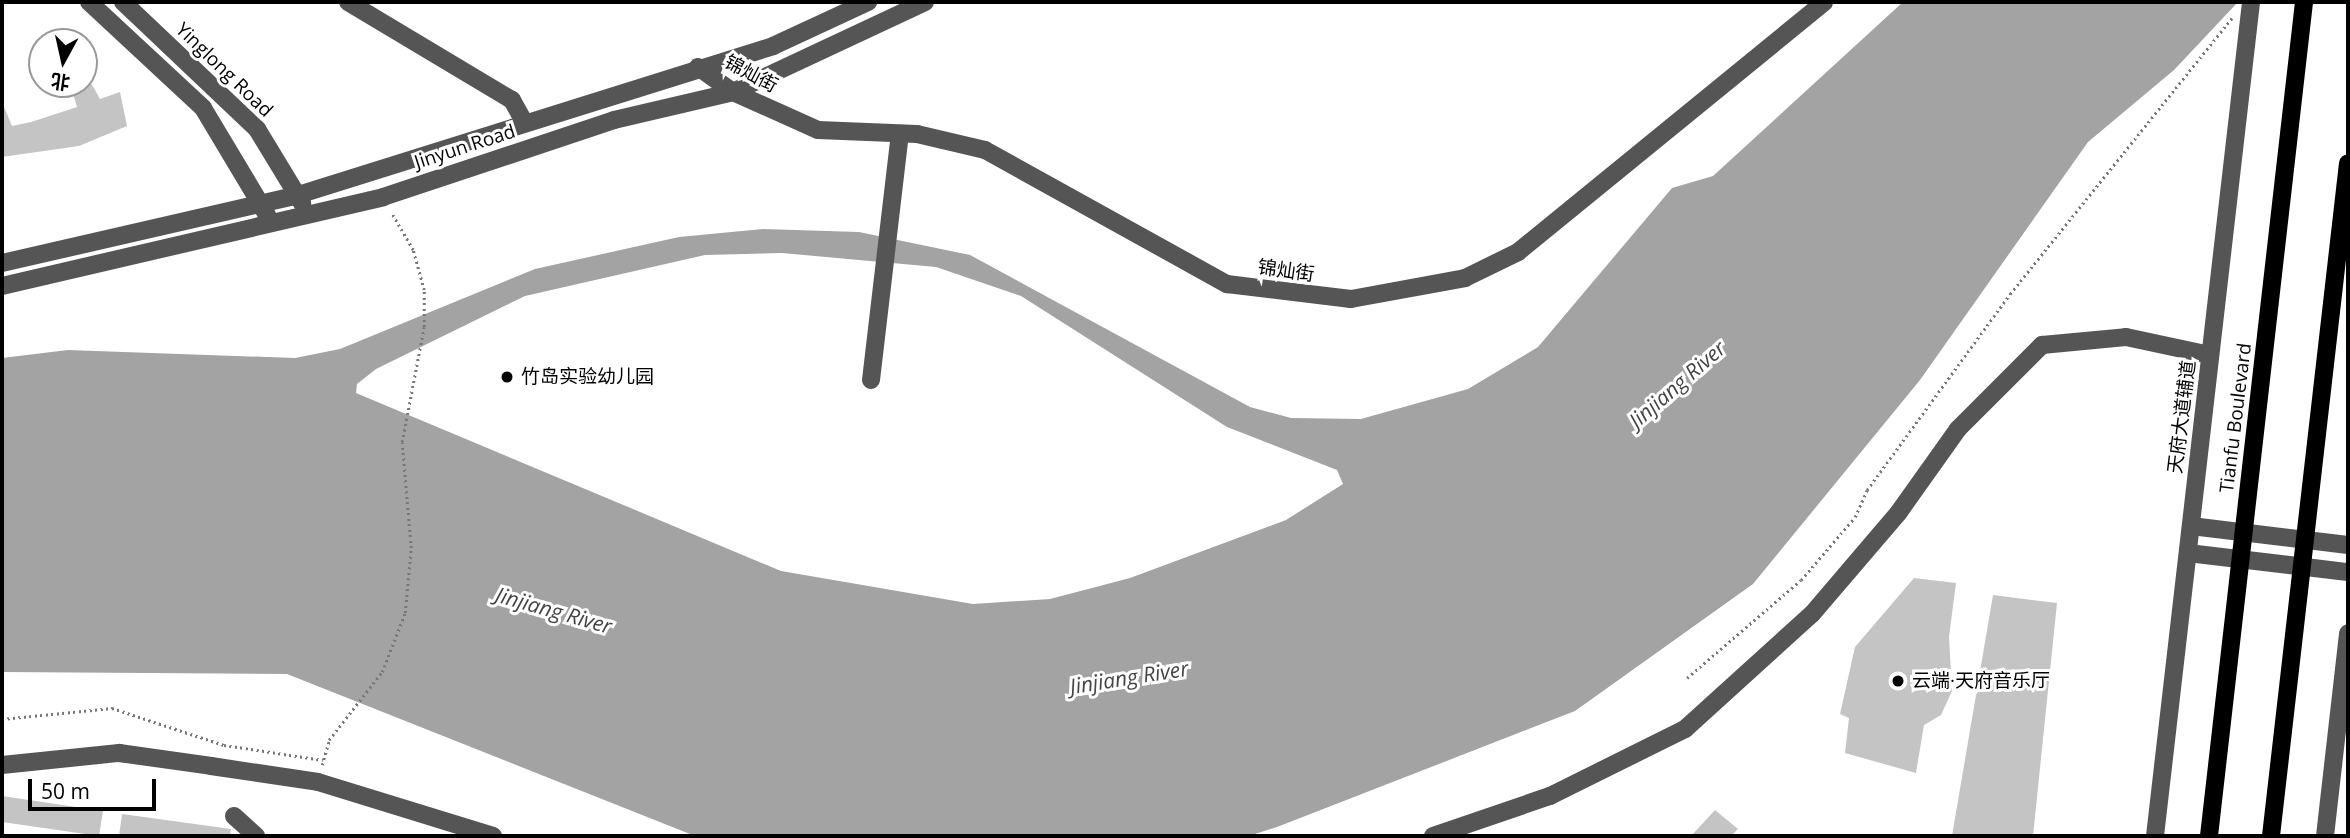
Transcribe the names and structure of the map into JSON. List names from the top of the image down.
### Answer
{
  "streets": {
    "main road": ["Tianfu Boulevard"],
    "street": [
      "Yinglong Road",
      "锦灿街",
      "Jinyun Road",
      "天府大道辅道"
    ]
  },
  "crossings": [
    ["Yinglong Road", "Jinyun Road"],
    ["锦灿街", "Jinyun Road"]
  ],
  "water": ["Jinjiang River"],
  "places": ["竹岛实验幼儿园", "云端·天府音乐厅"],
  "scale_bar": "50 m",
  "north": "bottom"
}
